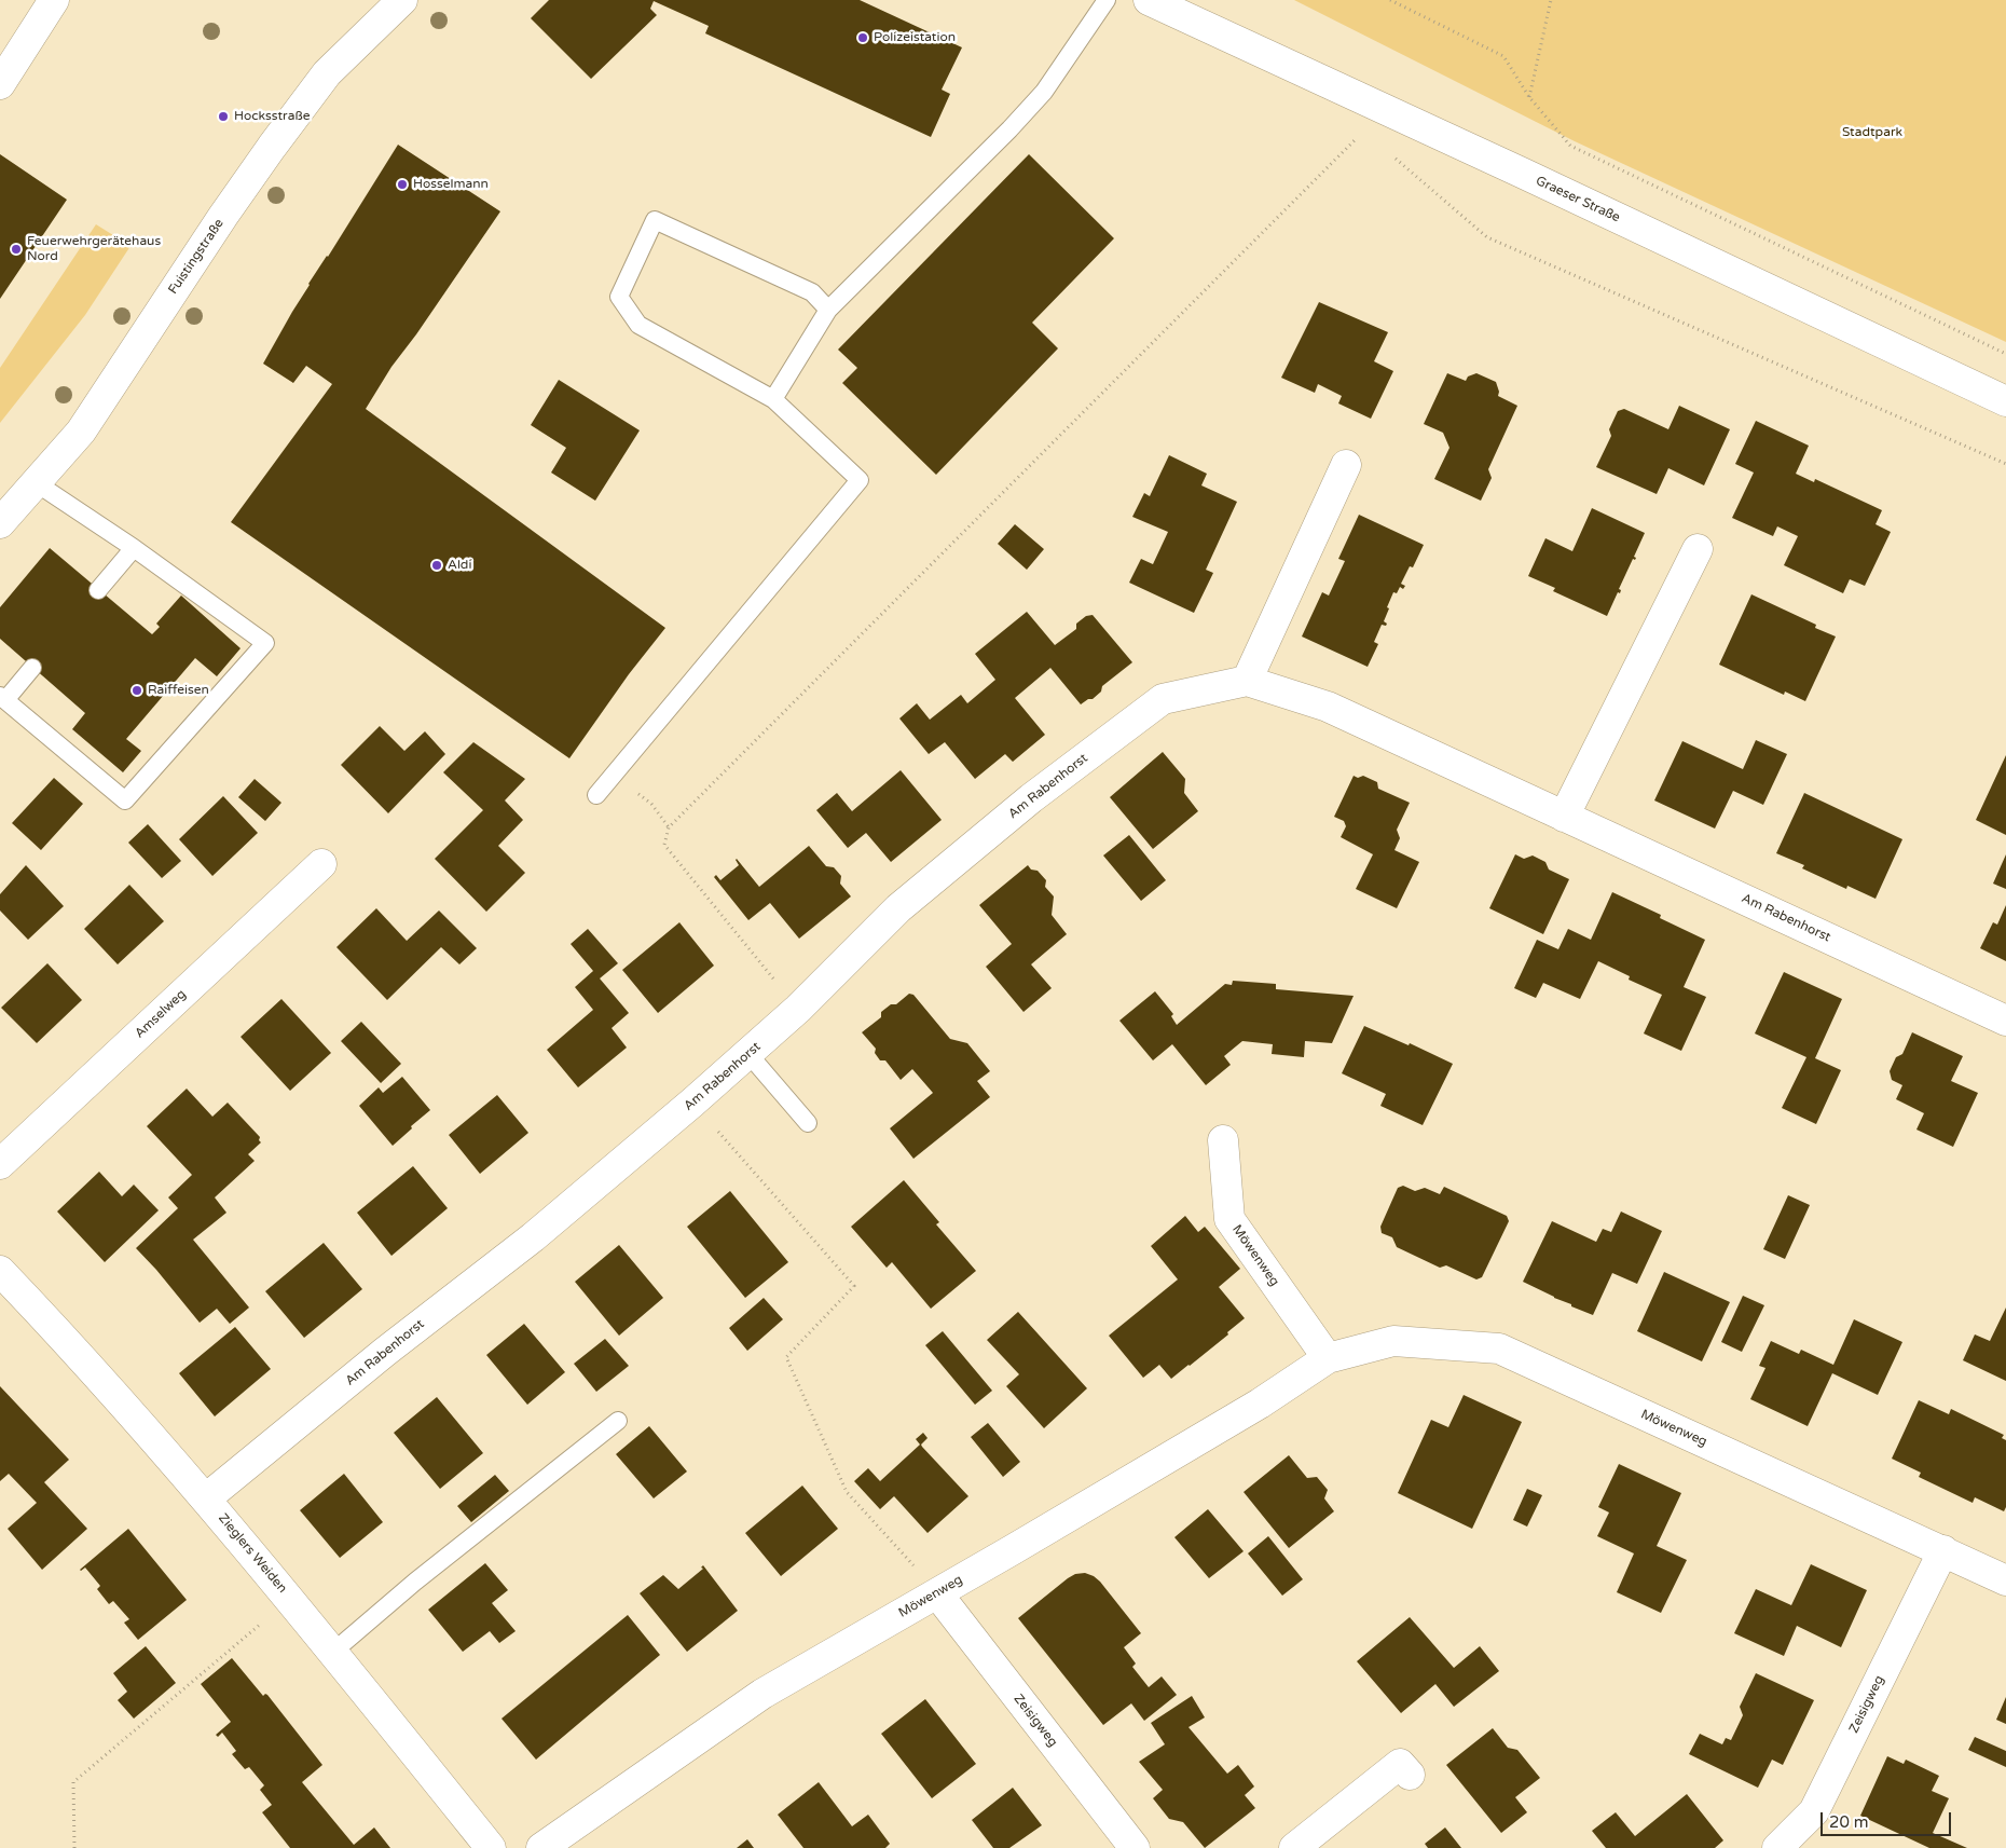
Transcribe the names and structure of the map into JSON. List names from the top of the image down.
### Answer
{
  "streets": {
    "street": [
      "Graeser Straße",
      "Fuistingstraße",
      "Am Rabenhorst",
      "Amselweg",
      "Möwenweg",
      "Zieglers Weiden",
      "Zeisigweg"
    ]
  },
  "crossings": [
    ["Am Rabenhorst", "Zieglers Weiden"],
    ["Möwenweg", "Zeisigweg"]
  ],
  "parks": ["Stadtpark"],
  "places": [
    "Polizeistation",
    "Hocksstraße",
    "Hosselmann",
    "Feuerwehrgerätehaus Nord",
    "Aldi",
    "Raiffeisen"
  ],
  "scale_bar": "20 m"
}
